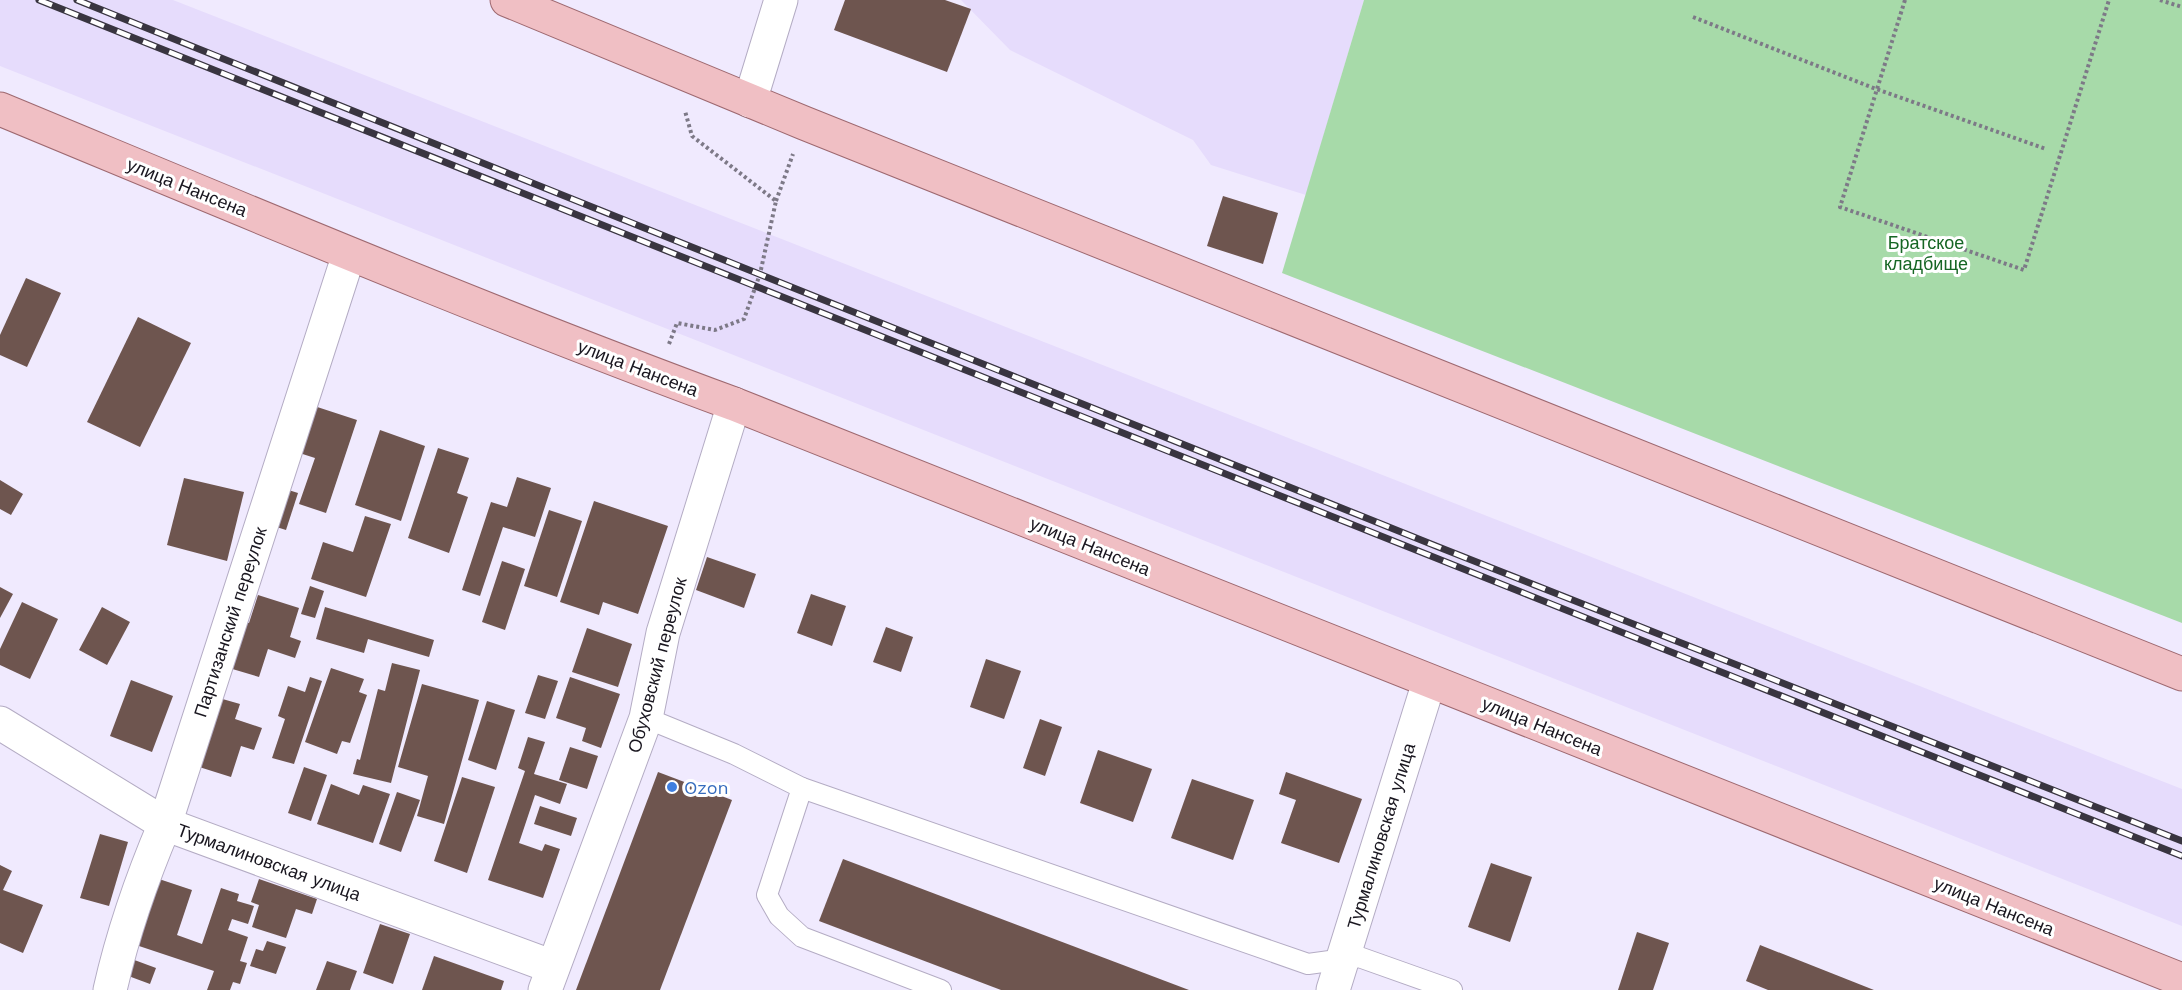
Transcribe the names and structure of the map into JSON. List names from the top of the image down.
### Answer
{
  "streets": {
    "main road": ["улица Нансена"],
    "street": ["Партизанский переулок", "Обуховский переулок", "Турмалиновская улица"]
  },
  "crossings": [
    ["улица Нансена", "Партизанский переулок"],
    ["улица Нансена", "Обуховский переулок"],
    ["улица Нансена", "Турмалиновская улица"],
    ["Партизанский переулок", "Турмалиновская улица"],
    ["Обуховский переулок", "Турмалиновская улица"]
  ],
  "parks": ["Братское кладбище"],
  "places": ["Ozon"]
}
